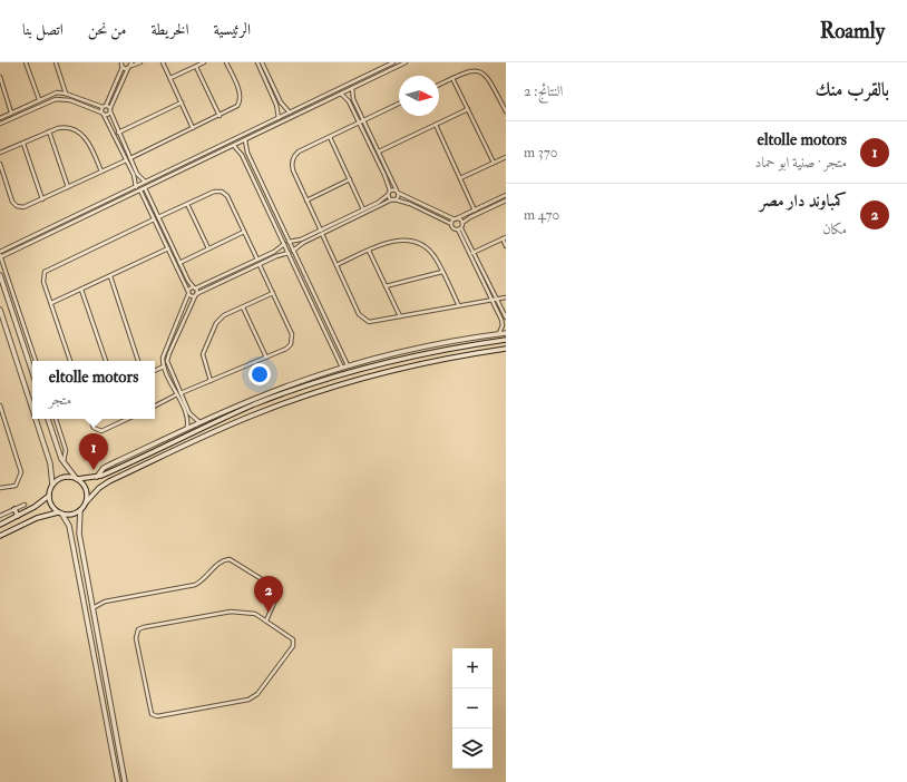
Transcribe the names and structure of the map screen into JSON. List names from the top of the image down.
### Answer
{
  "north": "right",
  "page": {
    "header": "Roamly",
    "nav": [
      "الرئيسية",
      "الخريطة",
      "من نحن",
      "اتصل بنا"
    ],
    "heading": ["بالقرب منك", "النتائج: 2"],
    "list": [
      {
        "mark": "1",
        "name": "eltolle motors",
        "note": "متجر · صنية ابو حماد",
        "value": "370 m"
      },
      {
        "mark": "2",
        "name": "كمباوند دار مصر",
        "note": "مكان",
        "value": "470 m"
      }
    ],
    "popup": ["eltolle motors", "متجر"],
    "pins": ["1", "2"],
    "map_buttons": ["+", "−"]
  }
}
